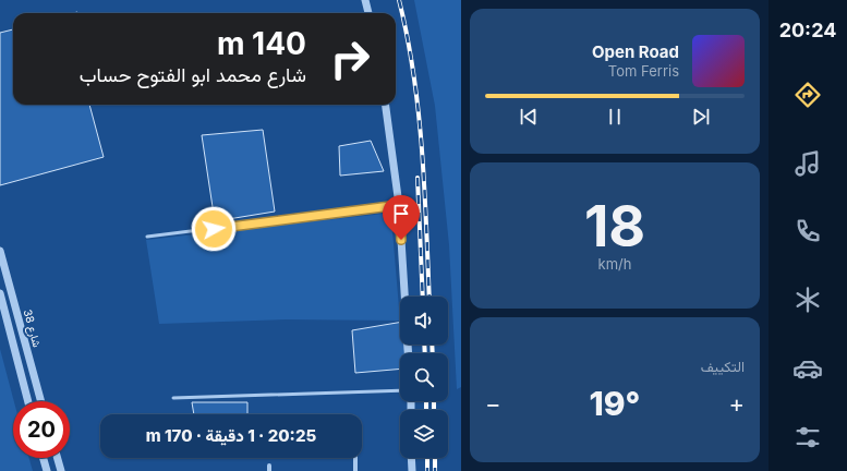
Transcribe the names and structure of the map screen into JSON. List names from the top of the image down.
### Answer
{
  "streets": {
    "street": ["شارع 38"]
  },
  "page": {
    "tabs": "20:24",
    "turn": ["140 m", "شارع محمد ابو الفتوح حساب"],
    "song": ["Open Road", "Tom Ferris"],
    "tile": [
      ["18", "km/h"],
      "التكييف"
    ],
    "heat": ["−", "19°", "+"],
    "limit": "20",
    "trip": "20:25 · 1 دقيقة · 170 m"
  }
}
